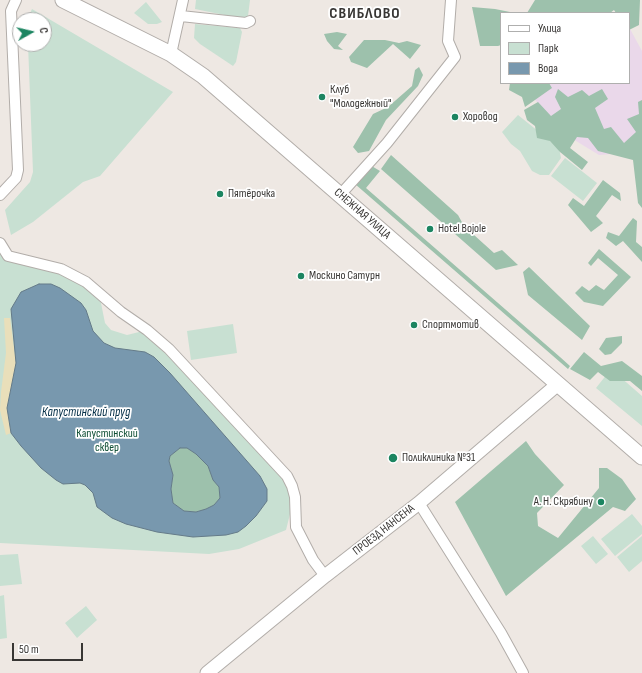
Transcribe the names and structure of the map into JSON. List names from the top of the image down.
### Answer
{
  "streets": {
    "main road": ["СНЕЖНАЯ УЛИЦА"],
    "street": ["ПРОЕЗД НАНСЕНА"]
  },
  "crossings": [
    ["СНЕЖНАЯ УЛИЦА", "ПРОЕЗД НАНСЕНА"]
  ],
  "districts": ["СВИБЛОВО"],
  "water": ["Капустинский пруд"],
  "parks": ["Капустинский сквер"],
  "places": [
    "Клуб \"Молодежный\"",
    "Хоровод",
    "Пятёрочка",
    "Hotel Bojole",
    "Москино Сатурн",
    "Спортмотив",
    "Поликлиника №31",
    "А. Н. Скрябину"
  ],
  "legend": ["Улица", "Парк", "Вода"],
  "scale_bar": "50 m",
  "north": "right"
}
